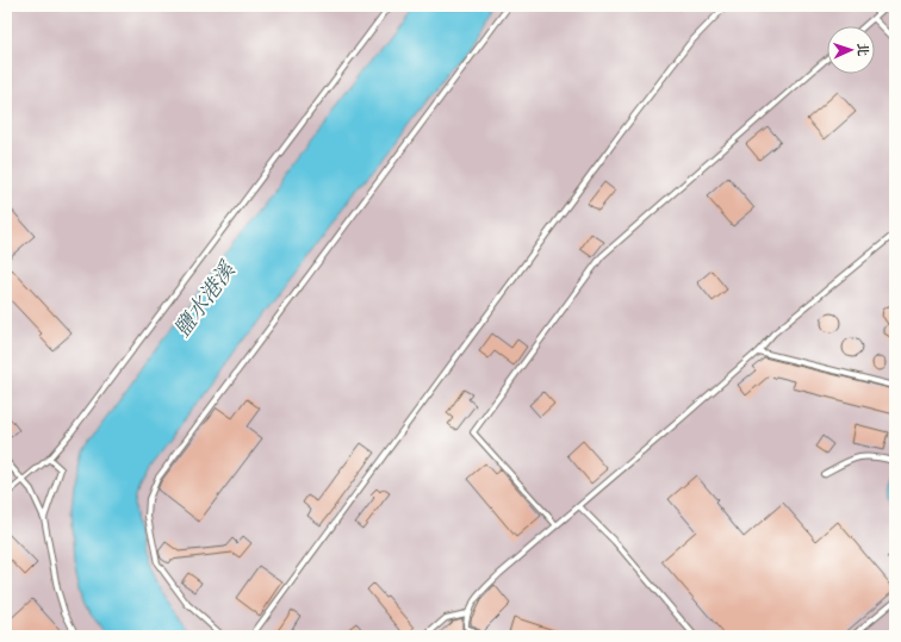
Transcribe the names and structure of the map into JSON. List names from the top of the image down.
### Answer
{
  "water": ["鹽水港溪"],
  "north": "right"
}
